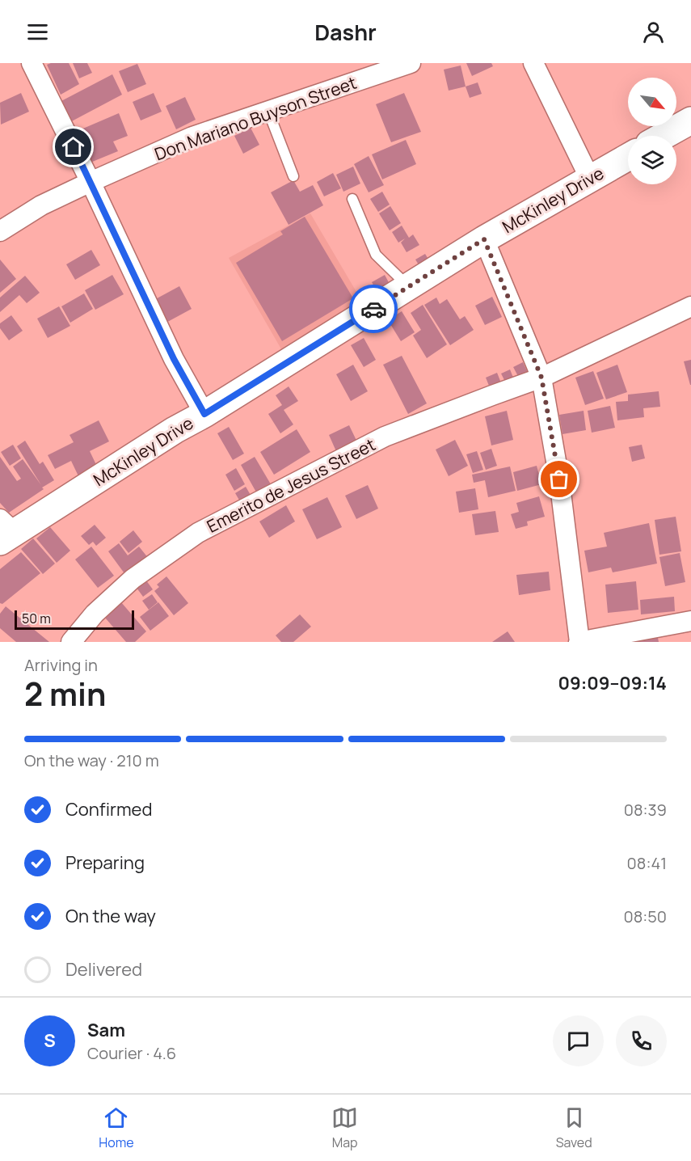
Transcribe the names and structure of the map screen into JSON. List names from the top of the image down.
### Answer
{
  "streets": {
    "main road": ["McKinley Drive"],
    "street": ["Don Mariano Buyson Street", "Emerito de Jesus Street"]
  },
  "scale_bar": "50 m",
  "north": "bottom right",
  "page": {
    "header": "Dashr",
    "scale": "50 m",
    "heading": ["2 min", "Arriving in", "09:09–09:14"],
    "panel": ["Sam", "Courier · 4.6"],
    "bar": "On the way · 210 m",
    "list": [
      ["Confirmed", "08:39"],
      ["Preparing", "08:41"],
      ["On the way", "08:50"],
      "Delivered"
    ],
    "round": "S",
    "tabs": ["Home", "Map", "Saved"]
  }
}
